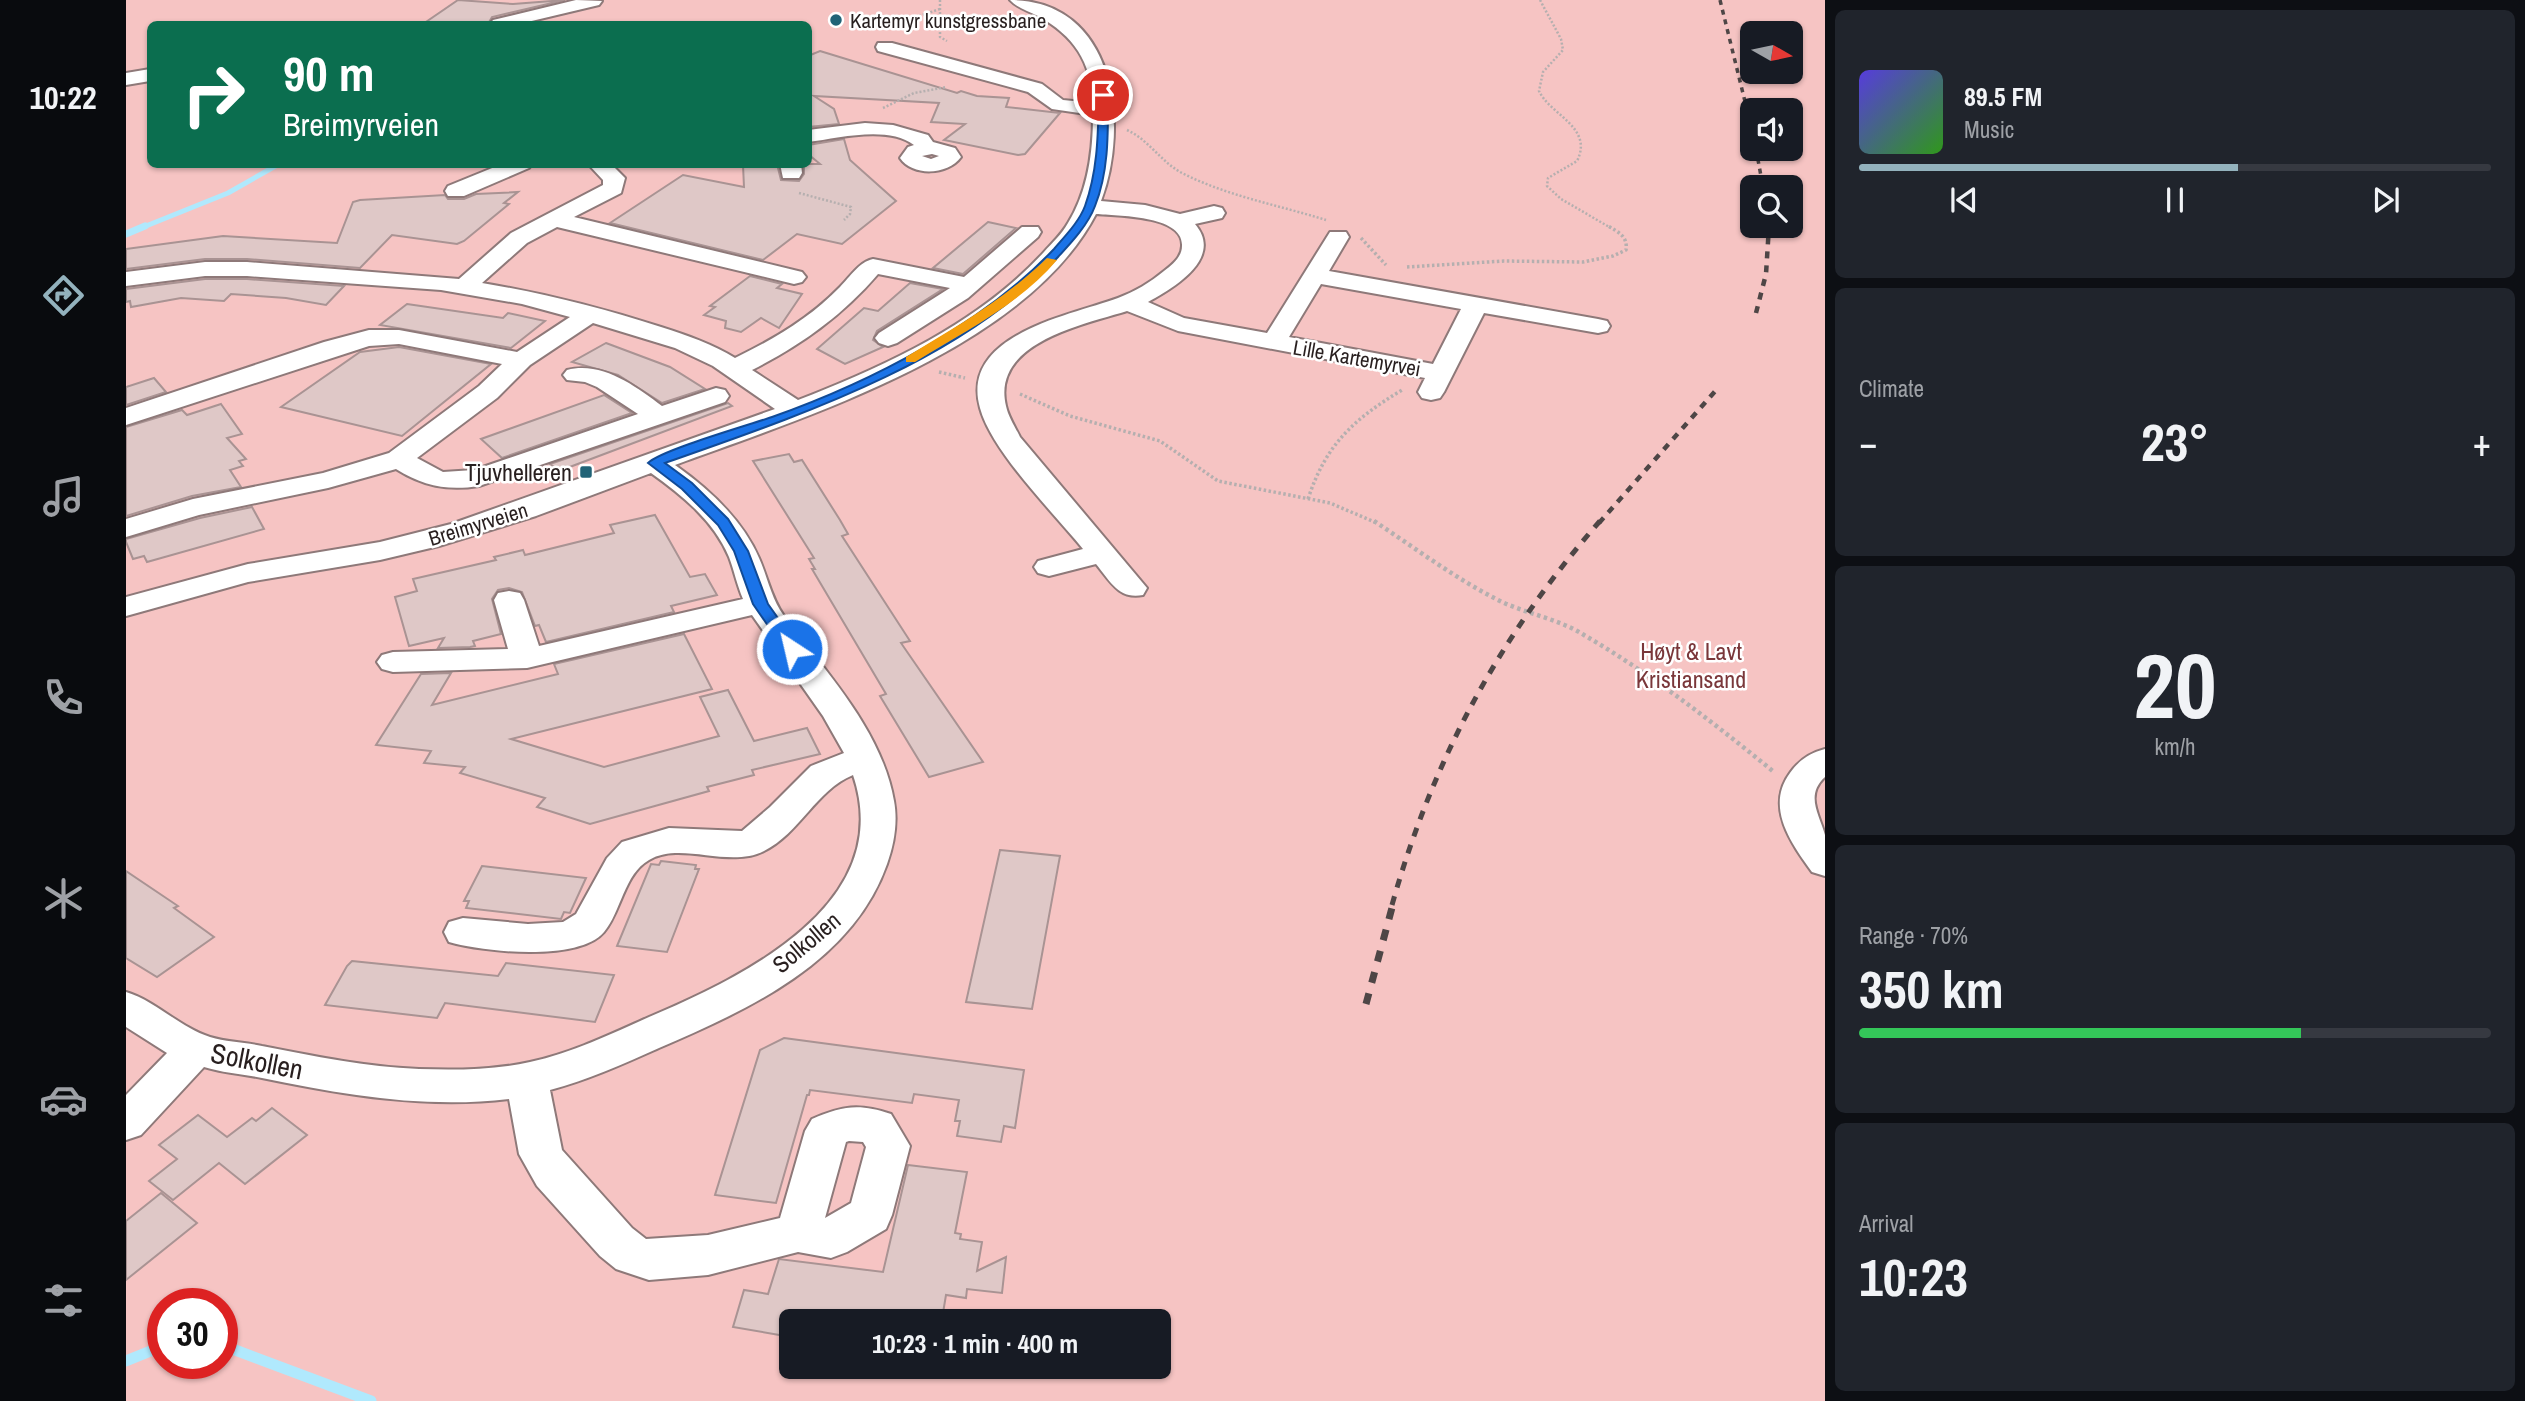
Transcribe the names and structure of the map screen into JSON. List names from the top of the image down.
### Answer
{
  "streets": {
    "street": ["Lille Kartemyrvei", "Breimyrveien", "Solkollen"]
  },
  "crossings": [
    ["Breimyrveien", "Solkollen"]
  ],
  "parks": ["Høyt & Lavt Kristiansand"],
  "places": {
    "other": ["Kartemyr kunstgressbane"],
    "transit": ["Tjuvhelleren"]
  },
  "north": "right",
  "page": {
    "tabs": "10:22",
    "turn": ["90 m", "Breimyrveien"],
    "song": ["89.5 FM", "Music"],
    "tile": [
      "Climate",
      ["20", "km/h"],
      ["Range · 70%", "350 km"],
      ["Arrival", "10:23"]
    ],
    "heat": ["−", "23°", "+"],
    "limit": "30",
    "trip": "10:23 · 1 min · 400 m"
  }
}
